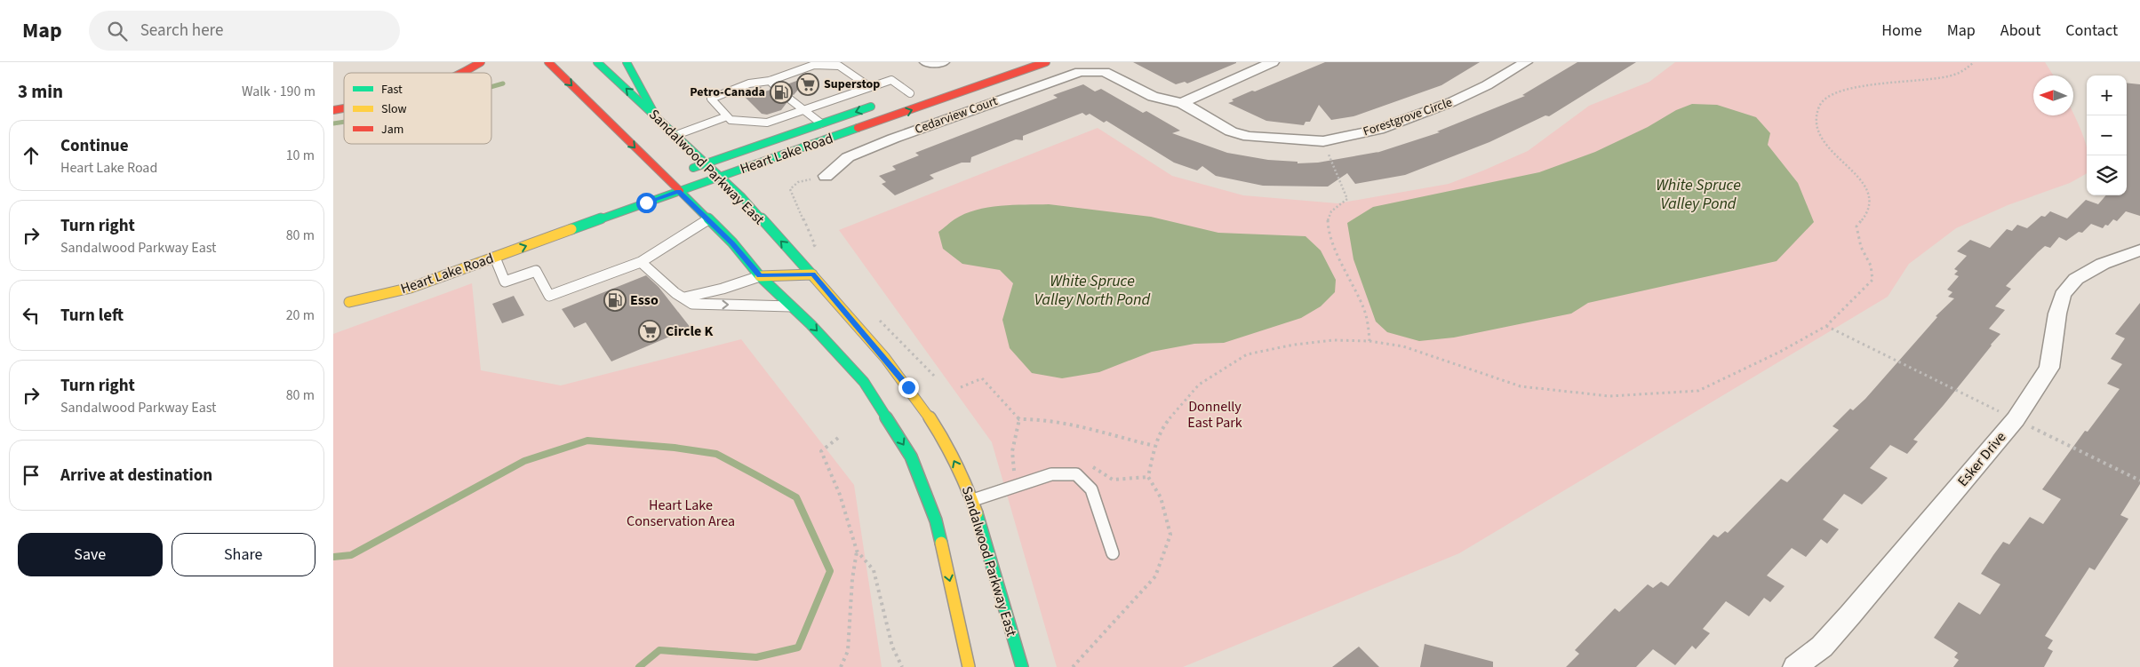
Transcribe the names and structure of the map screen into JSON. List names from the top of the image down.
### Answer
{
  "streets": {
    "main road": ["Heart Lake Road", "Sandalwood Parkway East"],
    "street": ["Cedarview Court", "Forestgrove Circle", "Esker Drive"]
  },
  "crossings": [
    ["Cedarview Court", "Forestgrove Circle"],
    ["Heart Lake Road", "Sandalwood Parkway East"]
  ],
  "water": ["White Spruce Valley Pond", "White Spruce Valley North Pond"],
  "parks": ["Donnelly East Park", "Heart Lake Conservation Area"],
  "places": {
    "supermarket": ["Superstop", "Circle K"],
    "fuel station": ["Petro-Canada", "Esso"]
  },
  "legend": ["Fast", "Slow", "Jam"],
  "north": "left",
  "page": {
    "header": "Map",
    "search": "Search here",
    "nav": [
      "Home",
      "Map",
      "About",
      "Contact"
    ],
    "heading": ["3 min", "Walk · 190 m"],
    "map_buttons": ["+", "−"],
    "list": [
      ["Continue", "Heart Lake Road", "10 m"],
      ["Turn right", "Sandalwood Parkway East", "80 m"],
      ["Turn left", "20 m"],
      ["Turn right", "Sandalwood Parkway East", "80 m"],
      "Arrive at destination"
    ],
    "buttons": ["Save", "Share"]
  }
}
